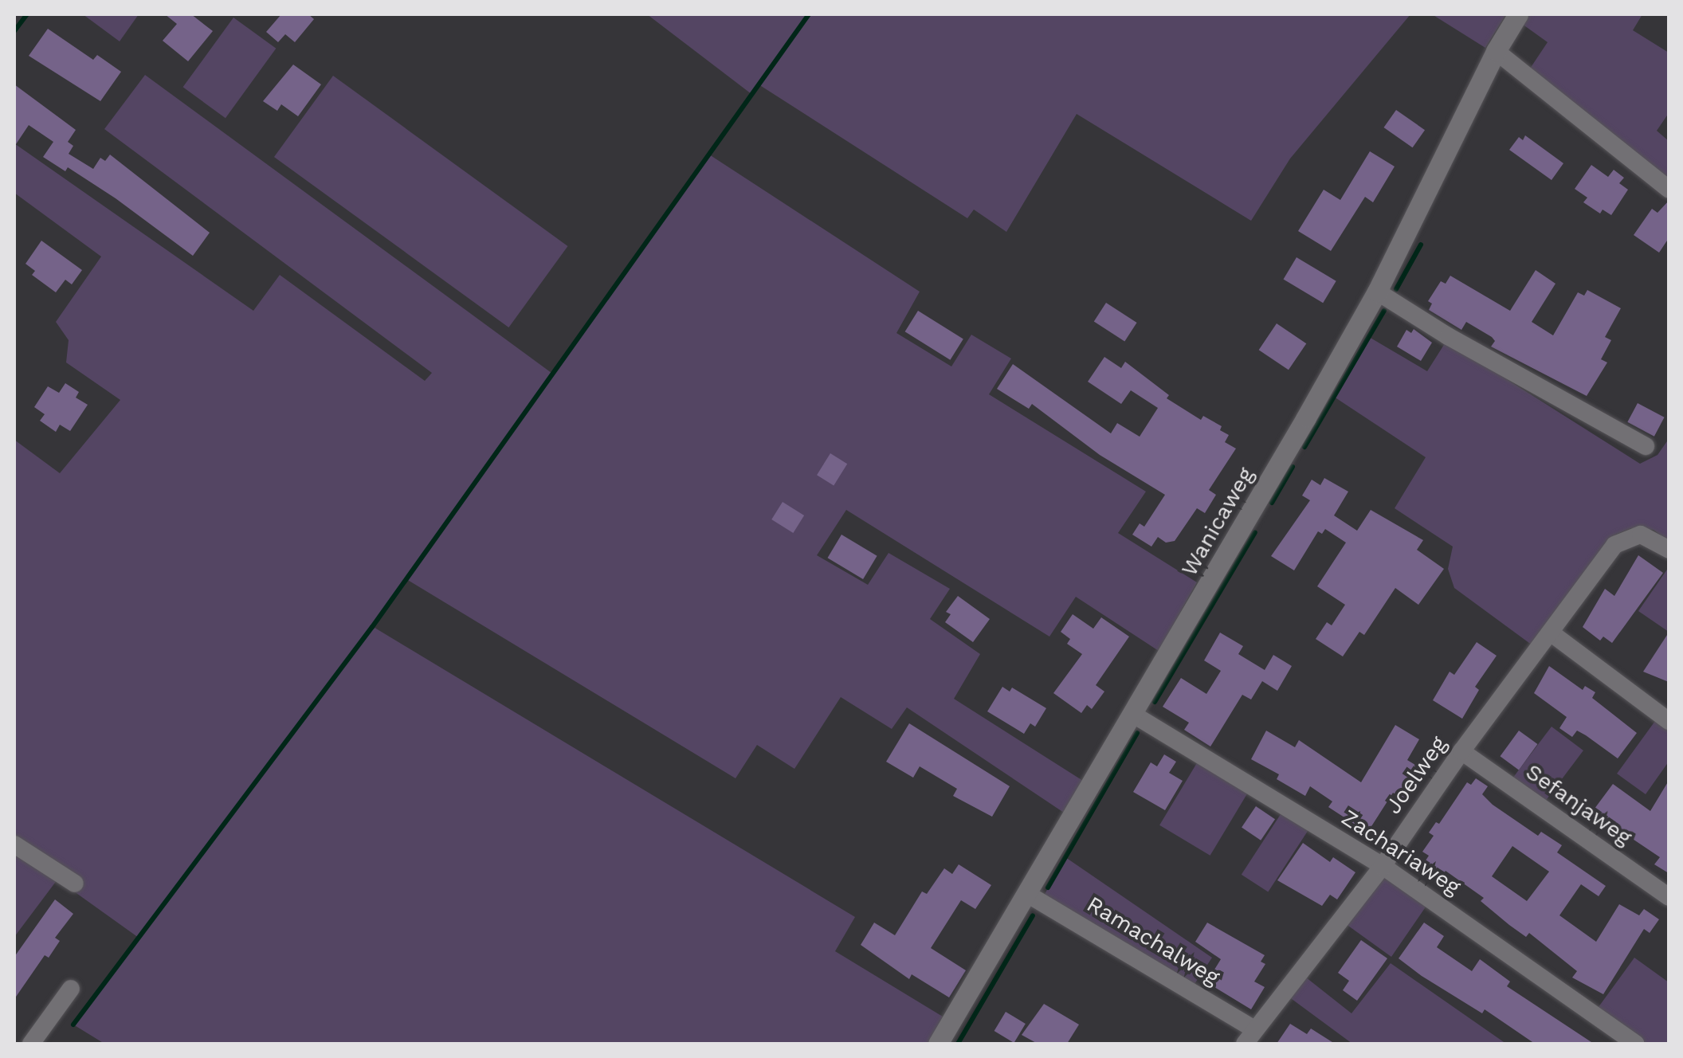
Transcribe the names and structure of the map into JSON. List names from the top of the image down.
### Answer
{
  "streets": {
    "street": [
      "Wanicaweg",
      "Joelweg",
      "Sefanjaweg",
      "Zachariaweg",
      "Ramachalweg"
    ]
  },
  "crossings": [
    ["Wanicaweg", "Zachariaweg"],
    ["Wanicaweg", "Ramachalweg"],
    ["Joelweg", "Sefanjaweg"],
    ["Joelweg", "Zachariaweg"],
    ["Joelweg", "Ramachalweg"]
  ]
}
